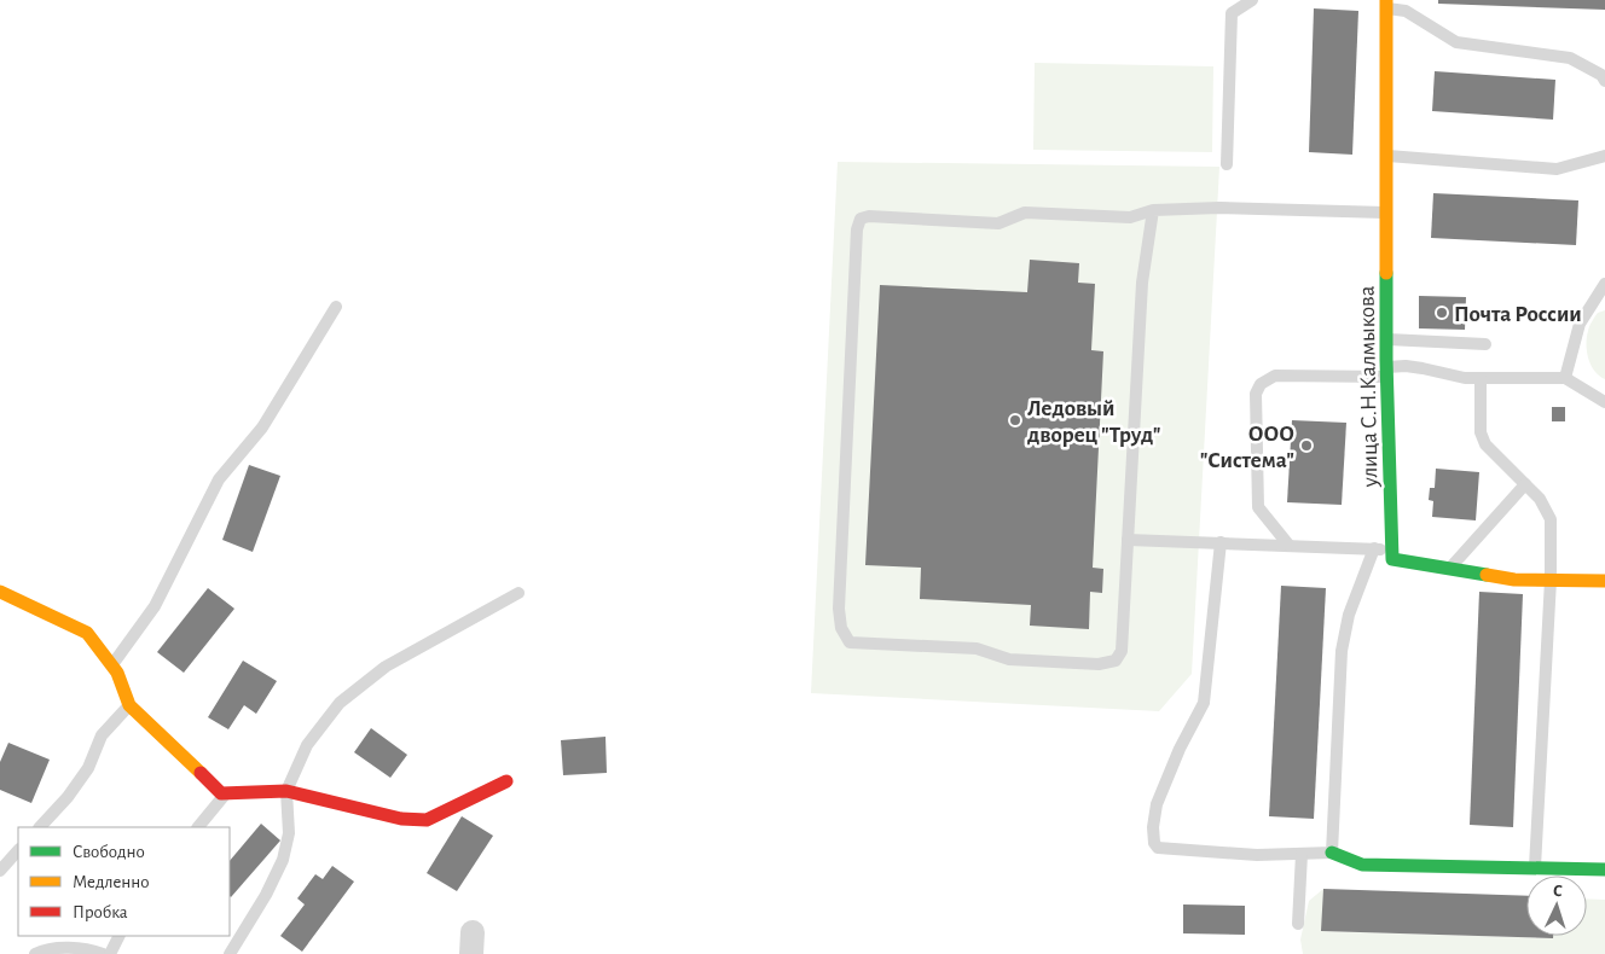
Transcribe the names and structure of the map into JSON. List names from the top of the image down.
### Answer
{
  "streets": {
    "street": ["улица С.Н.Калмыкова"]
  },
  "places": ["Почта России", "Ледовый дворец \"Труд\"", "ООО \"Система\""],
  "legend": ["Свободно", "Медленно", "Пробка"],
  "north": "top"
}
